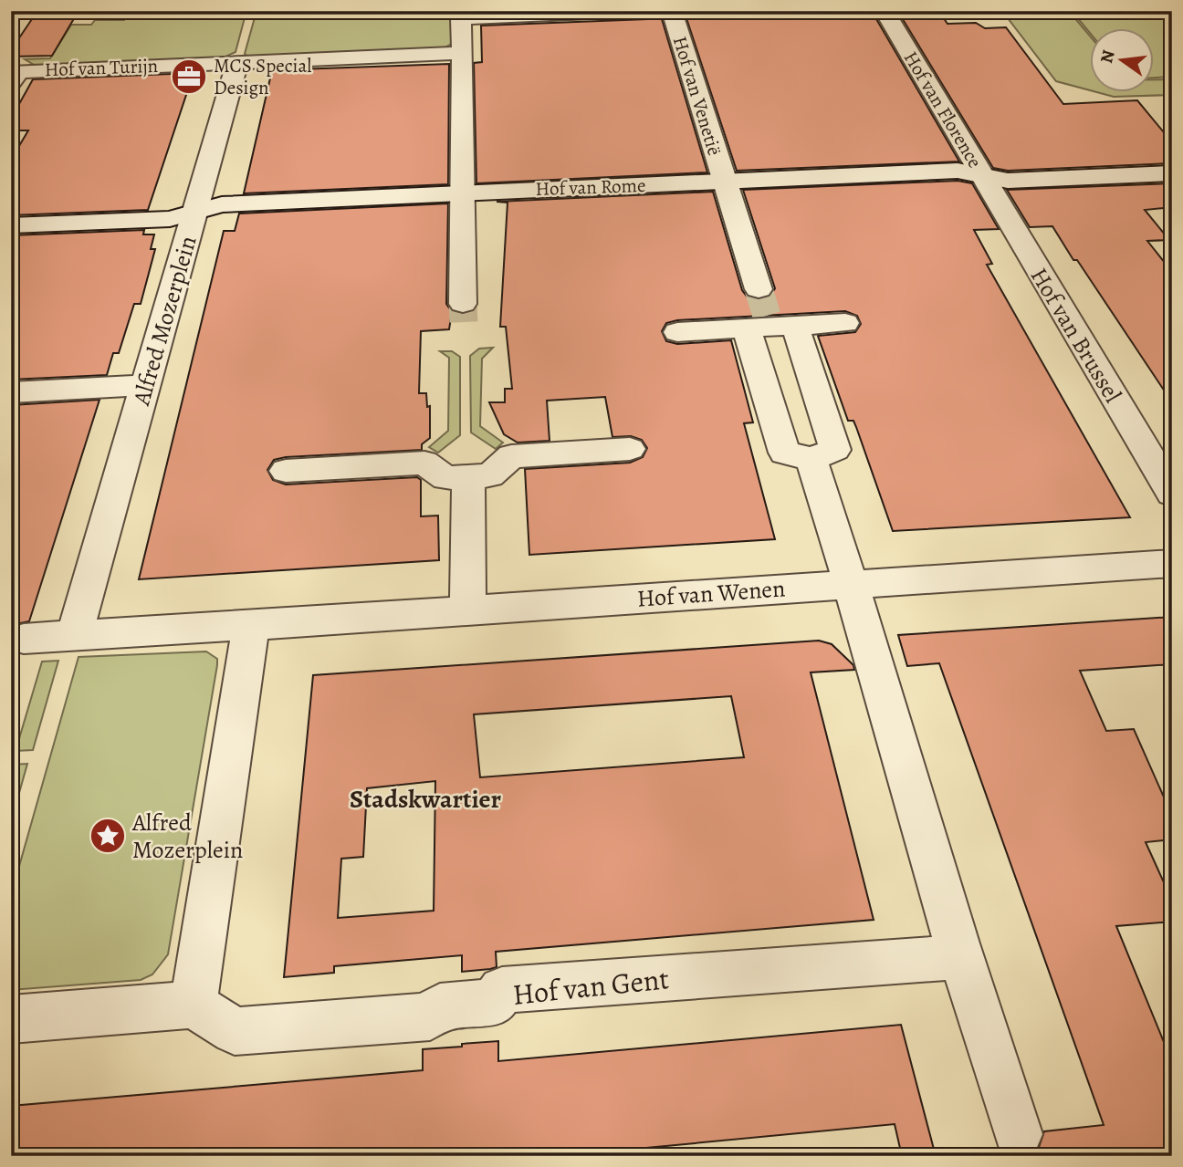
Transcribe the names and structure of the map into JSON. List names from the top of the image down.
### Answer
{
  "streets": {
    "street": [
      "Hof van Turijn",
      "Hof van Venetië",
      "Hof van Florence",
      "Hof van Rome",
      "Alfred Mozerplein",
      "Hof van Brussel",
      "Hof van Wenen",
      "Hof van Gent"
    ]
  },
  "crossings": [
    ["Hof van Turijn", "Alfred Mozerplein"],
    ["Hof van Venetië", "Hof van Rome"],
    ["Hof van Florence", "Hof van Rome"],
    ["Hof van Florence", "Hof van Brussel"],
    ["Hof van Rome", "Alfred Mozerplein"],
    ["Hof van Rome", "Hof van Brussel"]
  ],
  "districts": ["Stadskwartier"],
  "places": {
    "office": ["MCS Special Design"],
    "place": ["Alfred Mozerplein"]
  },
  "north": "left"
}
